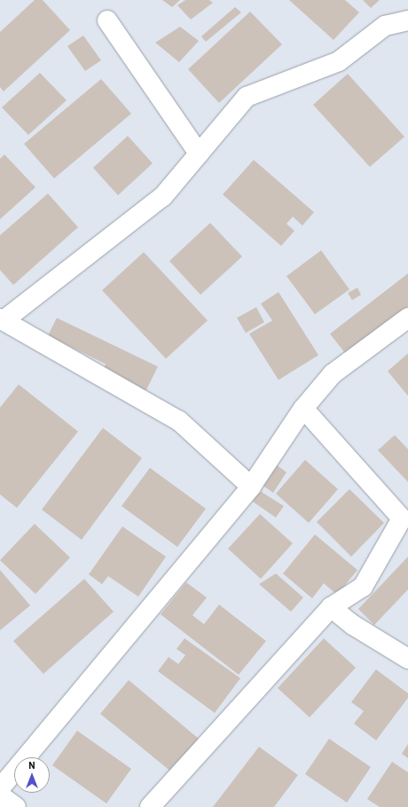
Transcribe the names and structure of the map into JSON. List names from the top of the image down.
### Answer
{
  "north": "top"
}
